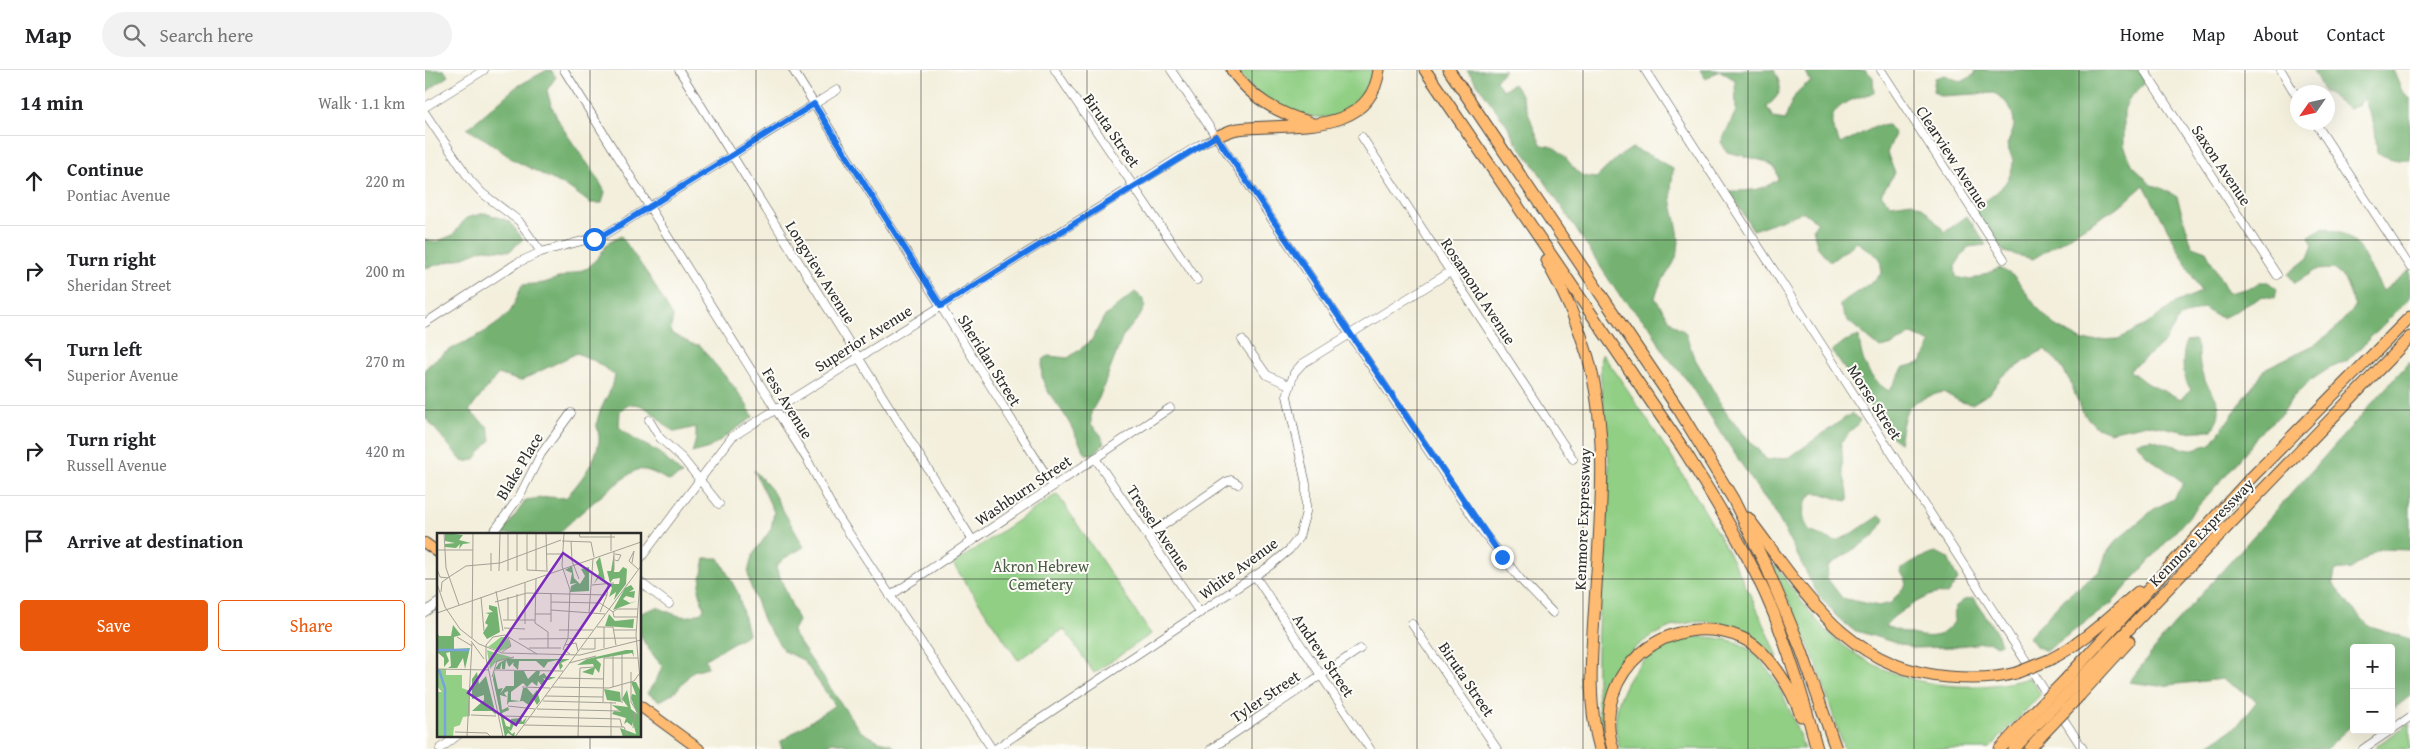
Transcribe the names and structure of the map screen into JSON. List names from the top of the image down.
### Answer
{
  "streets": {
    "highway": ["Kenmore Expressway"],
    "street": [
      "Biruta Street",
      "Clearview Avenue",
      "Saxon Avenue",
      "Longview Avenue",
      "Rosamond Avenue",
      "Superior Avenue",
      "Sheridan Street",
      "Morse Street",
      "Fess Avenue",
      "Blake Place",
      "Washburn Street",
      "Tressel Avenue",
      "White Avenue",
      "Andrew Street",
      "Tyler Street"
    ]
  },
  "crossings": [
    ["Biruta Street", "Superior Avenue"],
    ["Longview Avenue", "Superior Avenue"],
    ["Longview Avenue", "Washburn Street"],
    ["Superior Avenue", "Sheridan Street"],
    ["Superior Avenue", "Fess Avenue"],
    ["Sheridan Street", "Washburn Street"],
    ["Fess Avenue", "Washburn Street"],
    ["Fess Avenue", "White Avenue"],
    ["Washburn Street", "Tressel Avenue"],
    ["Tressel Avenue", "White Avenue"],
    ["White Avenue", "Andrew Street"],
    ["Andrew Street", "Tyler Street"]
  ],
  "parks": ["Akron Hebrew Cemetery"],
  "north": "bottom left",
  "page": {
    "header": "Map",
    "search": "Search here",
    "nav": [
      "Home",
      "Map",
      "About",
      "Contact"
    ],
    "heading": ["14 min", "Walk · 1.1 km"],
    "list": [
      ["Continue", "Pontiac Avenue", "220 m"],
      ["Turn right", "Sheridan Street", "200 m"],
      ["Turn left", "Superior Avenue", "270 m"],
      ["Turn right", "Russell Avenue", "420 m"],
      "Arrive at destination"
    ],
    "buttons": ["Save", "Share"],
    "map_buttons": ["+", "−"]
  }
}
